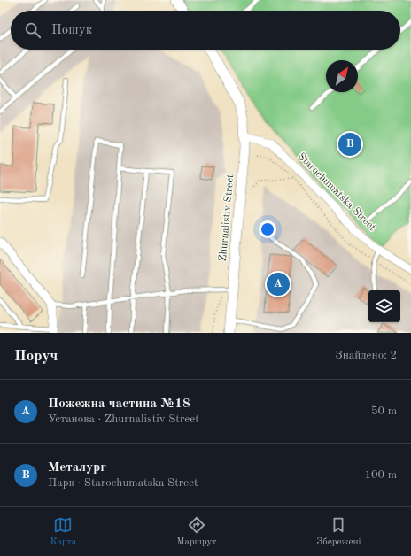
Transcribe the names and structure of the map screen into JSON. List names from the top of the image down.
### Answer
{
  "streets": {
    "street": ["Starochumatska Street", "Zhurnalistiv Street"]
  },
  "crossings": [
    ["Starochumatska Street", "Zhurnalistiv Street"]
  ],
  "north": "top right",
  "page": {
    "search": "Пошук",
    "pins": ["B", "A"],
    "heading": ["Поруч", "Знайдено: 2"],
    "list": [
      {
        "mark": "A",
        "name": "Пожежна частина №18",
        "note": "Установа · Zhurnalistiv Street",
        "value": "50 m"
      },
      {
        "mark": "B",
        "name": "Металург",
        "note": "Парк · Starochumatska Street",
        "value": "100 m"
      }
    ],
    "nav": ["Карта", "Маршрут", "Збережені"]
  }
}
